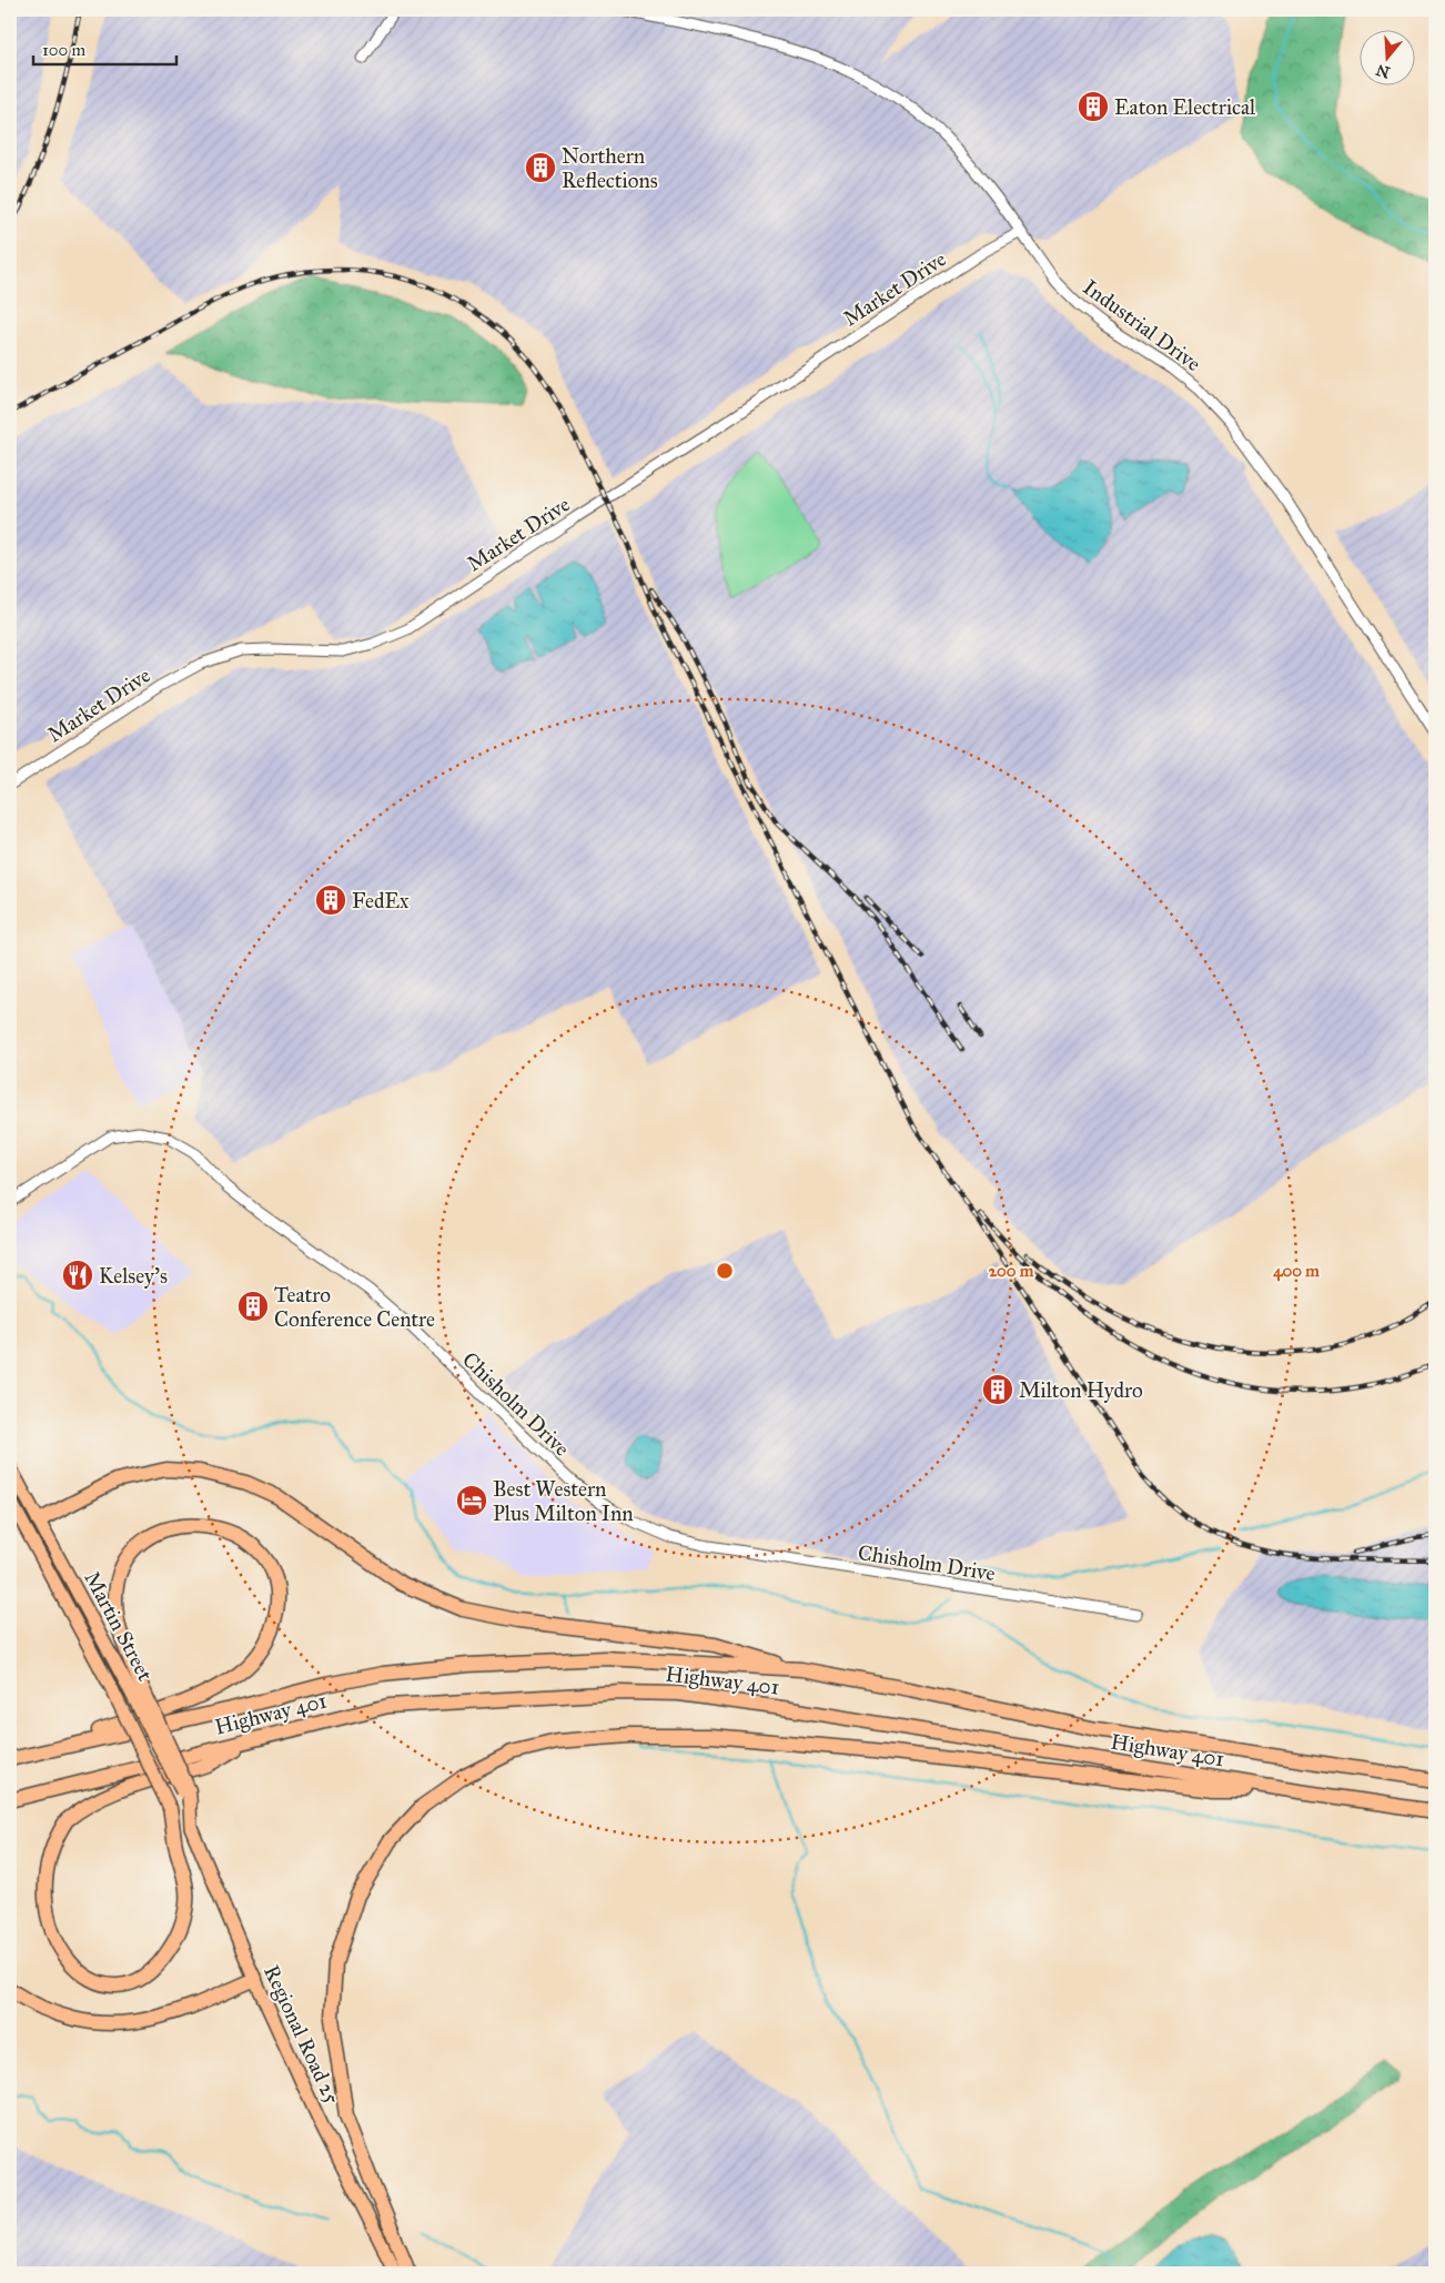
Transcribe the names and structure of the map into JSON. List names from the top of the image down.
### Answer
{
  "streets": {
    "highway": ["Highway 401"],
    "main road": ["Martin Street", "Regional Road 25"],
    "street": ["Market Drive", "Industrial Drive", "Chisholm Drive"]
  },
  "crossings": [
    ["Market Drive", "Industrial Drive"],
    ["Martin Street", "Regional Road 25"]
  ],
  "places": {
    "building": [
      "Eaton Electrical",
      "Northern Reflections",
      "FedEx",
      "Teatro Conference Centre",
      "Milton Hydro"
    ],
    "restaurant": ["Kelsey's"],
    "hotel": ["Best Western Plus Milton Inn"]
  },
  "scale_bar": "100 m",
  "north": "bottom",
  "rings": ["200 m", "400 m"]
}
